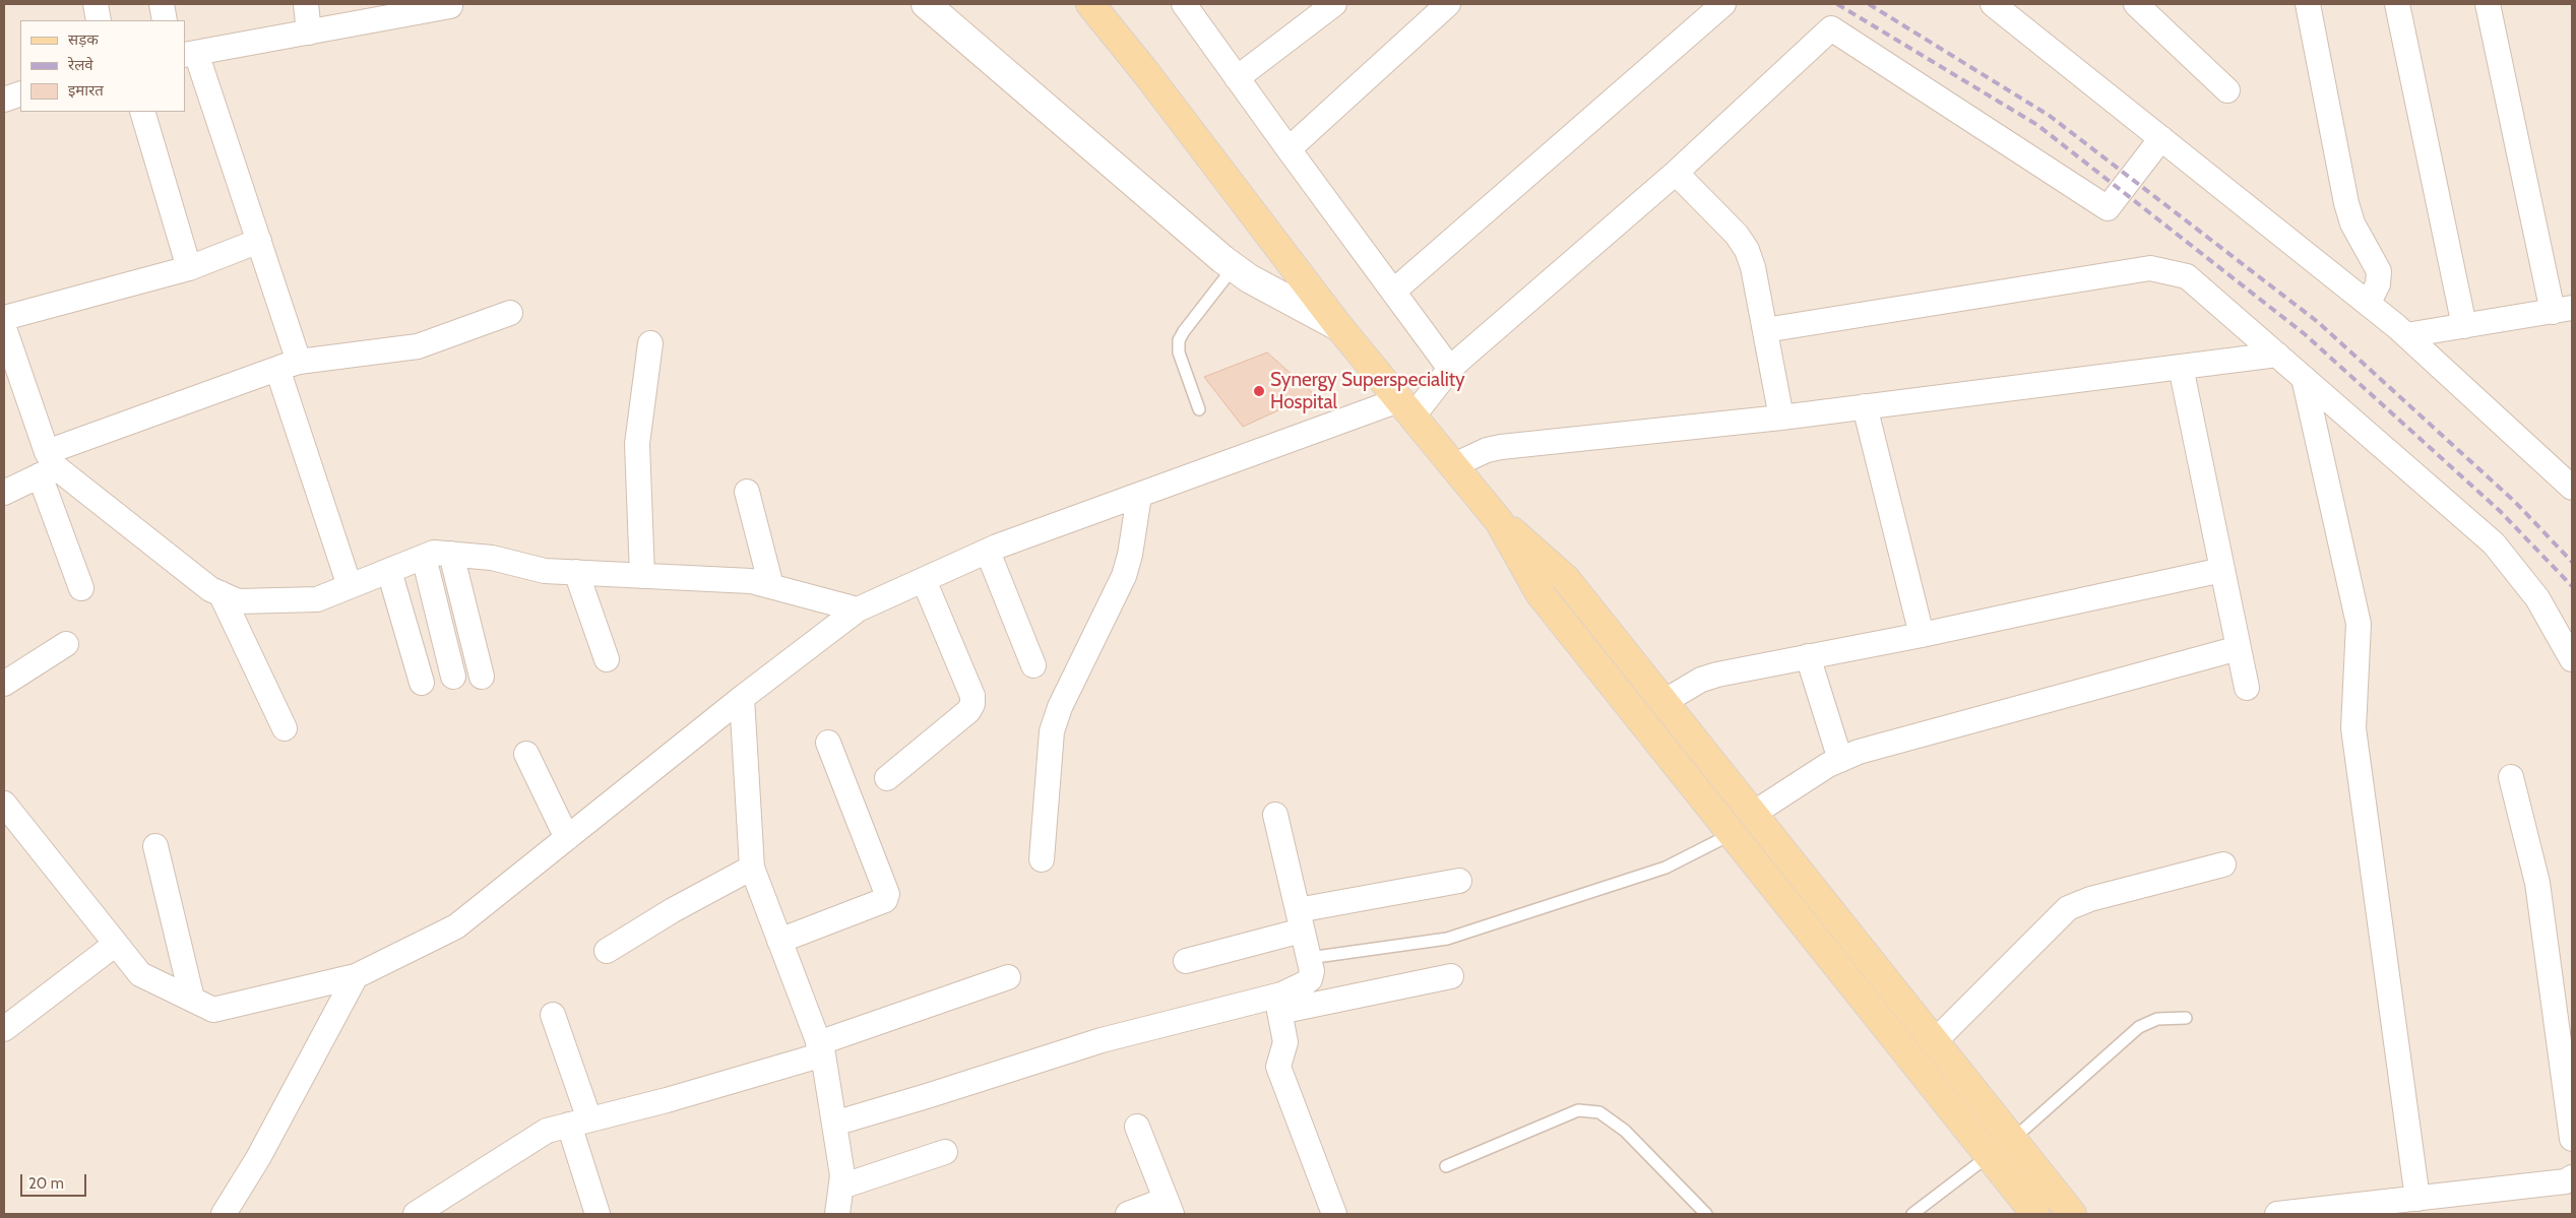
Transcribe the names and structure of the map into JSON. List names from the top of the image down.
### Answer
{
  "places": ["Synergy Superspeciality Hospital"],
  "legend": ["सड़क", "रेलवे", "इमारत"],
  "scale_bar": "20 m"
}
